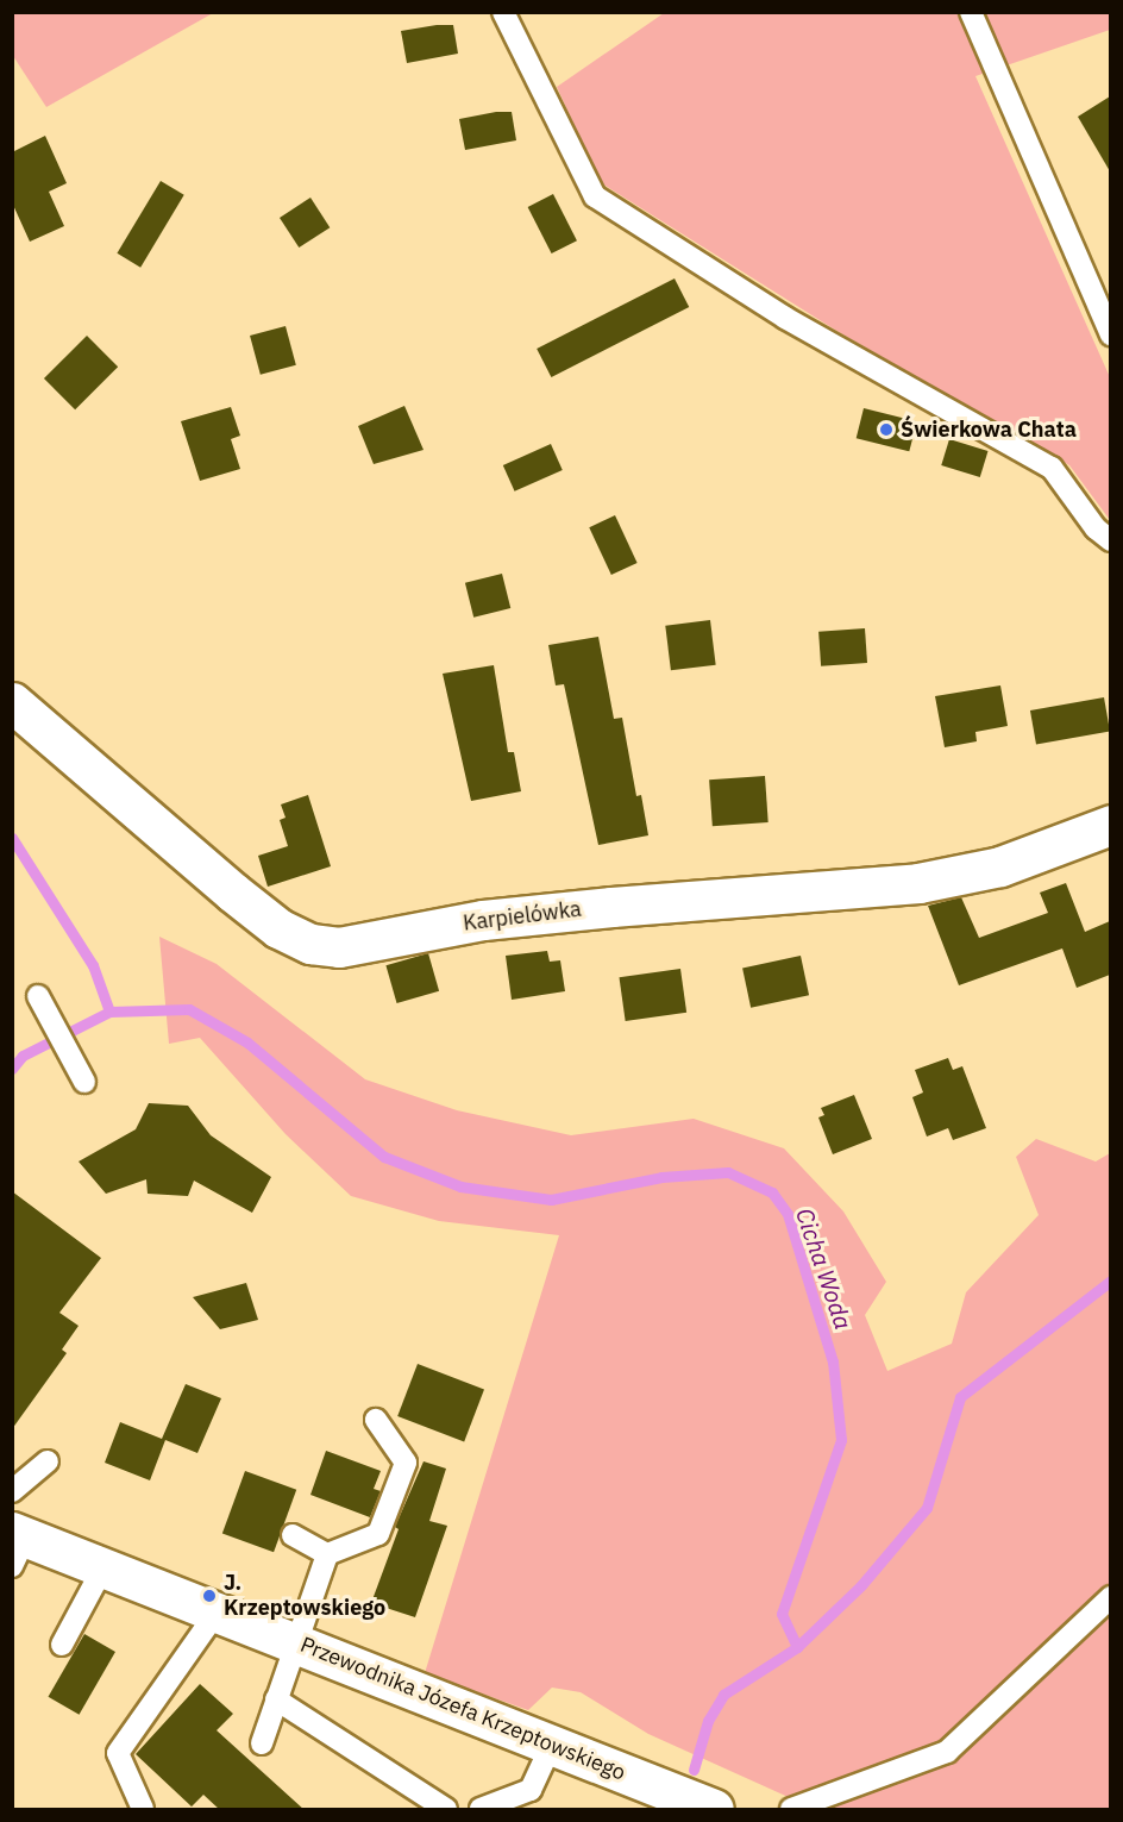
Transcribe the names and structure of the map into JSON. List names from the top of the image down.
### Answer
{
  "streets": {
    "street": ["Karpielówka", "Przewodnika Józefa Krzeptowskiego"]
  },
  "water": ["Cicha Woda"],
  "places": ["Świerkowa Chata", "J. Krzeptowskiego"]
}
